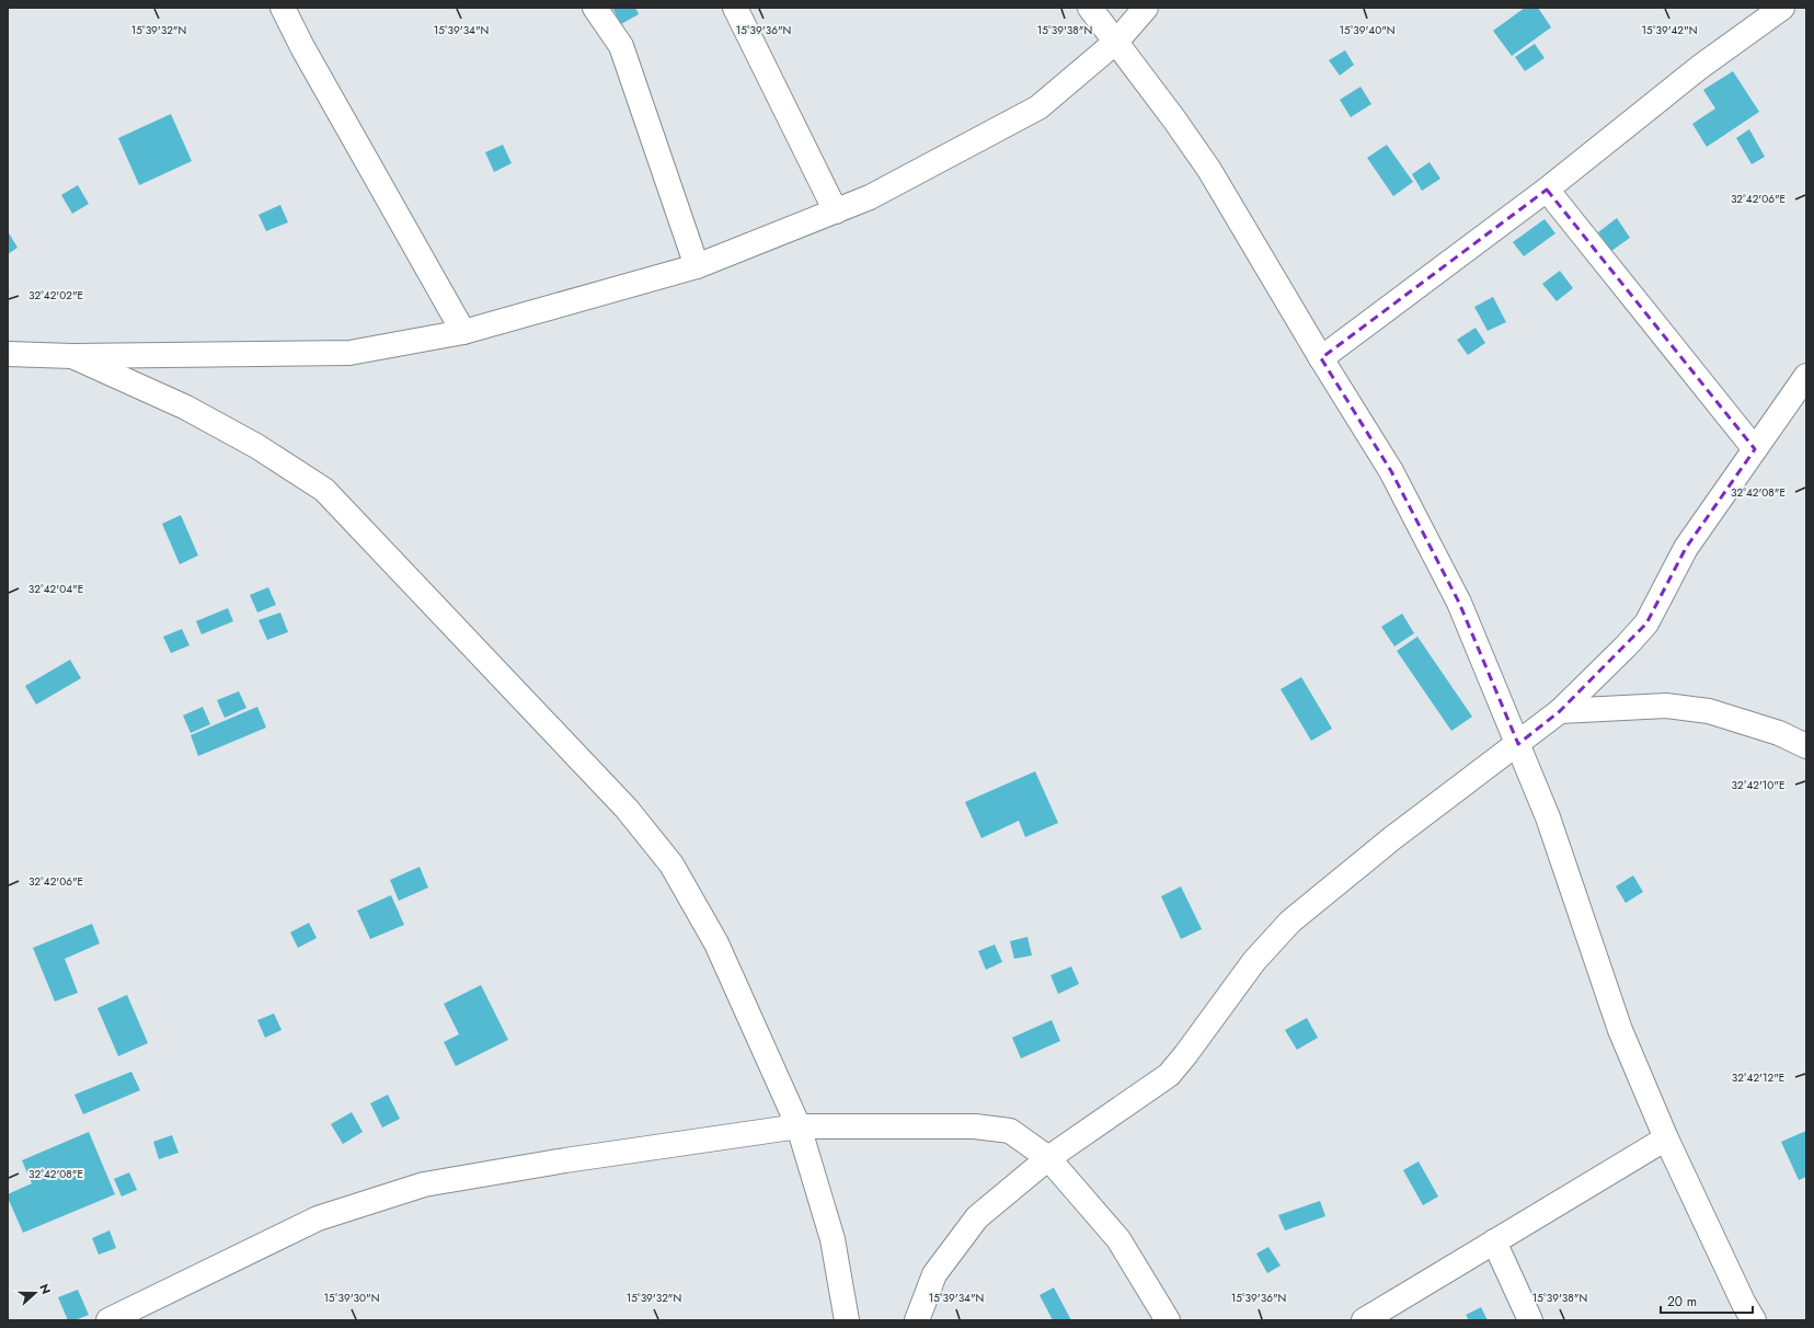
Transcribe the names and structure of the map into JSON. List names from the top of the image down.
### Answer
{
  "scale_bar": "20 m",
  "north": "right",
  "coordinates": [
    "15°39'40\"N",
    "15°39'42\"N",
    "15°39'32\"N",
    "15°39'34\"N",
    "15°39'36\"N",
    "15°39'38\"N",
    "32°42'06\"E",
    "32°42'02\"E",
    "32°42'08\"E",
    "32°42'04\"E",
    "32°42'10\"E",
    "32°42'12\"E",
    "15°39'30\"N"
  ]
}
